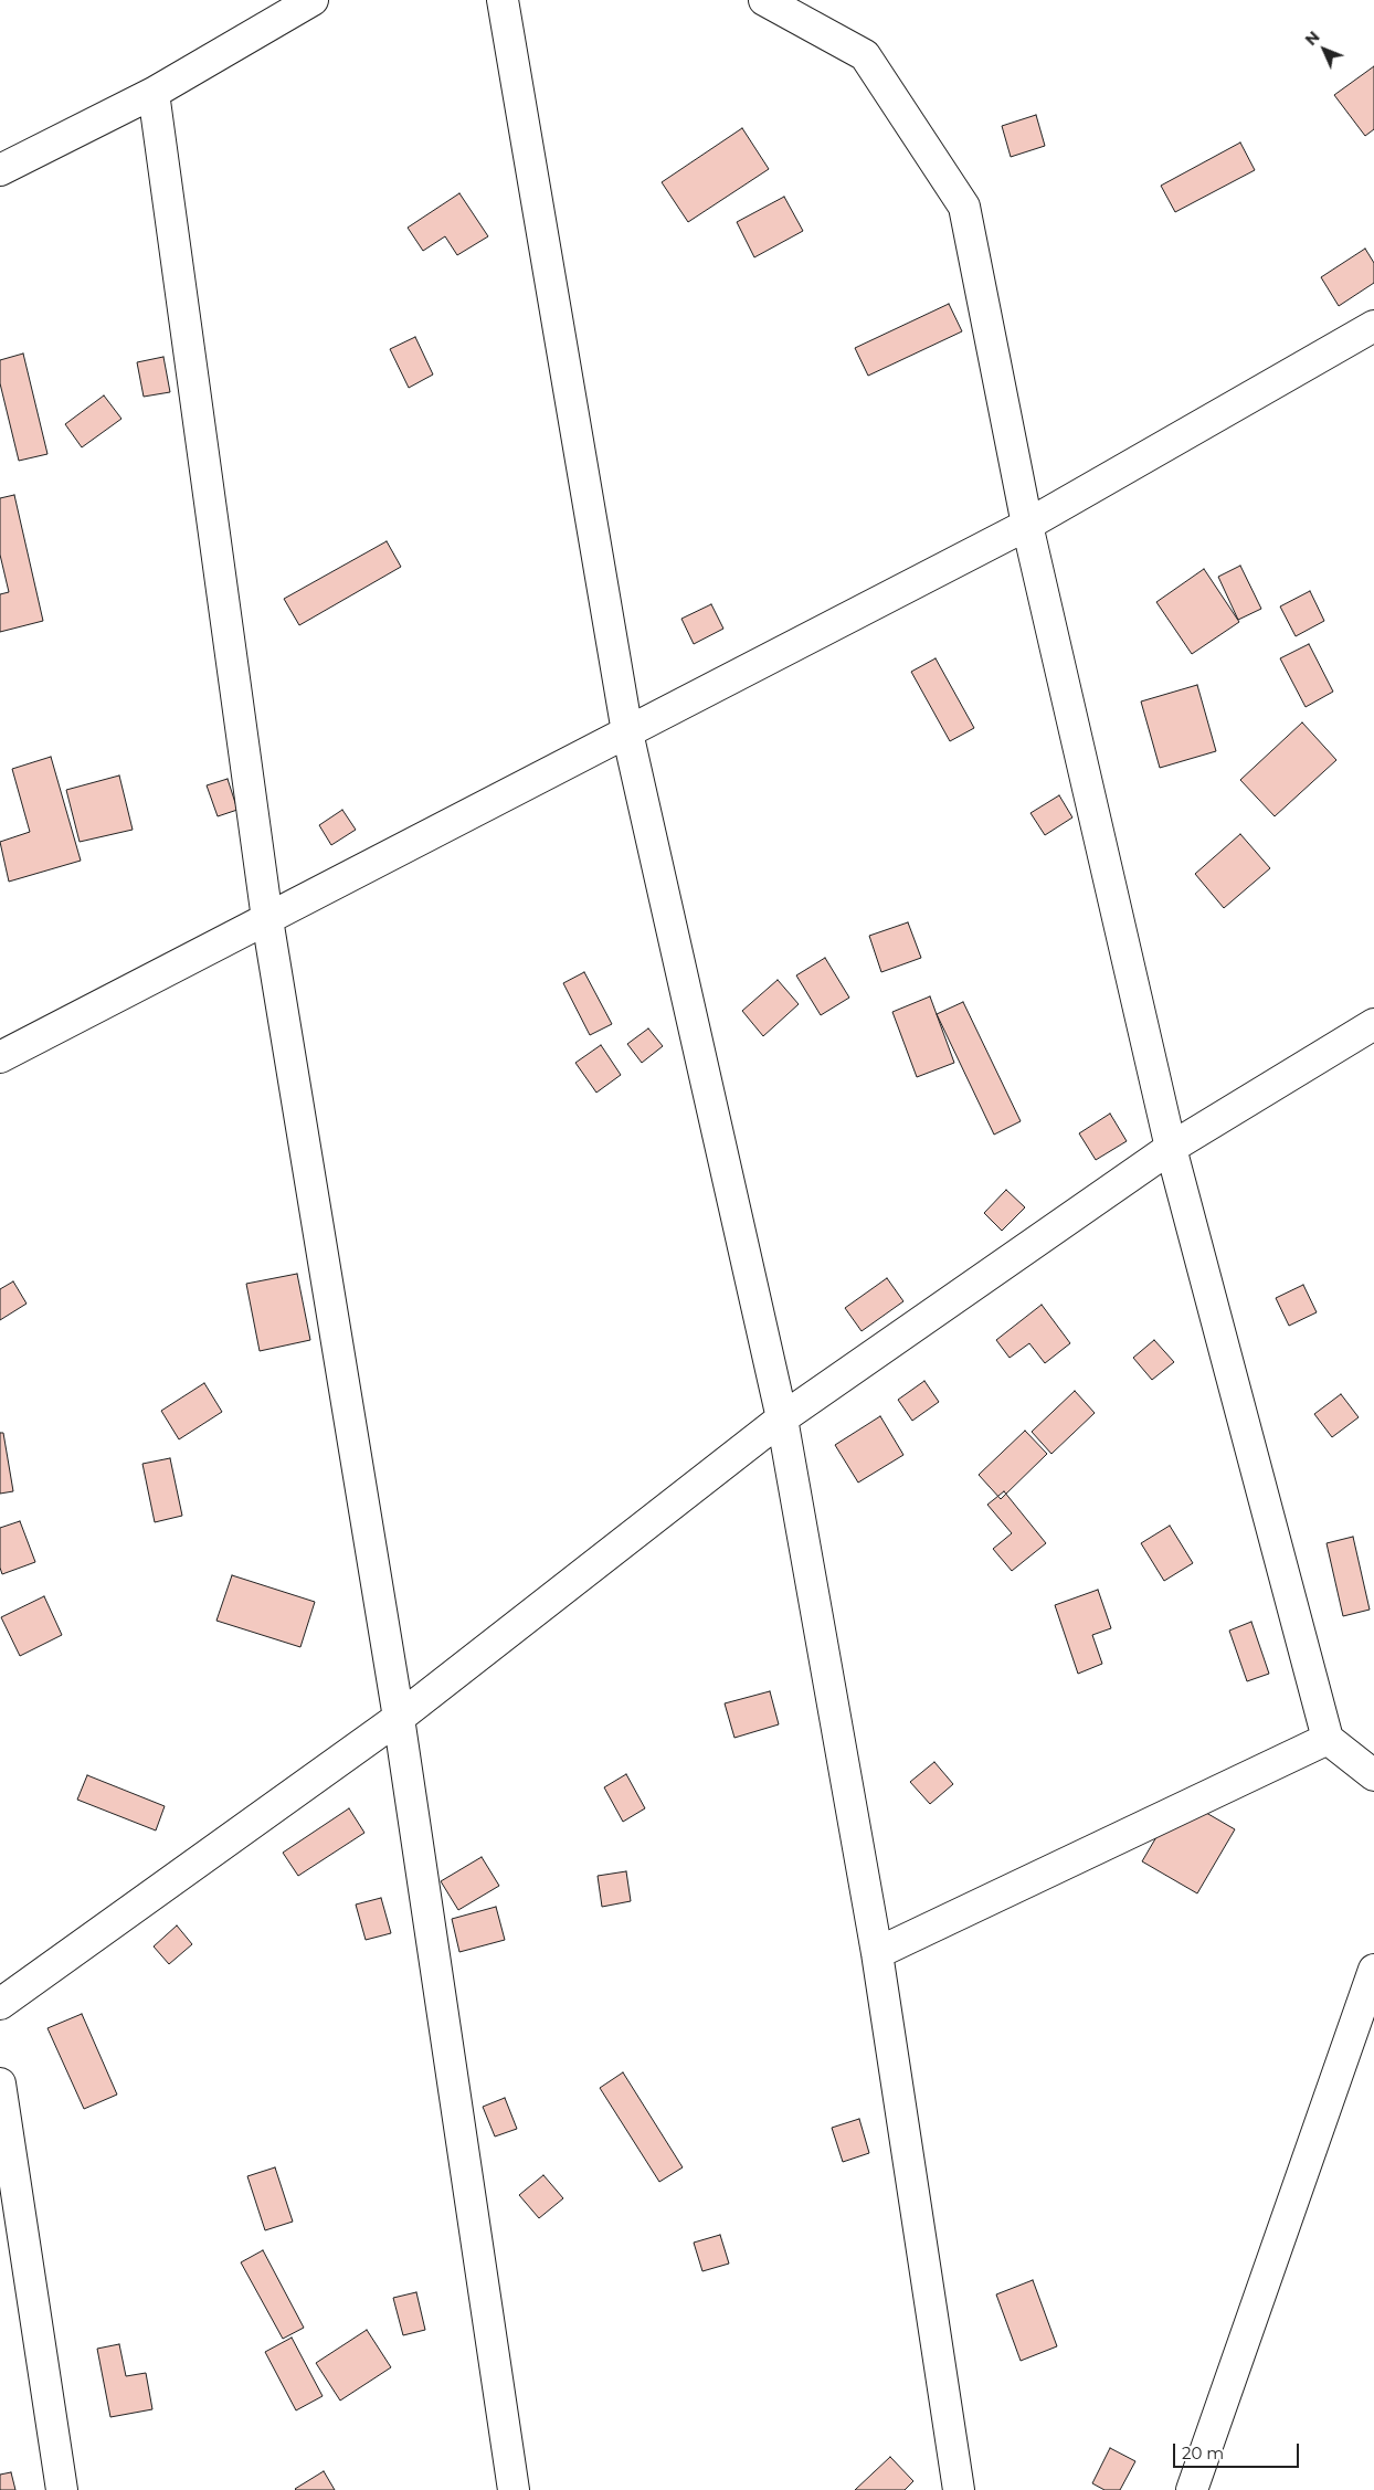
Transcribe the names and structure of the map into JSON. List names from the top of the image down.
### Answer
{
  "scale_bar": "20 m",
  "north": "top left"
}
